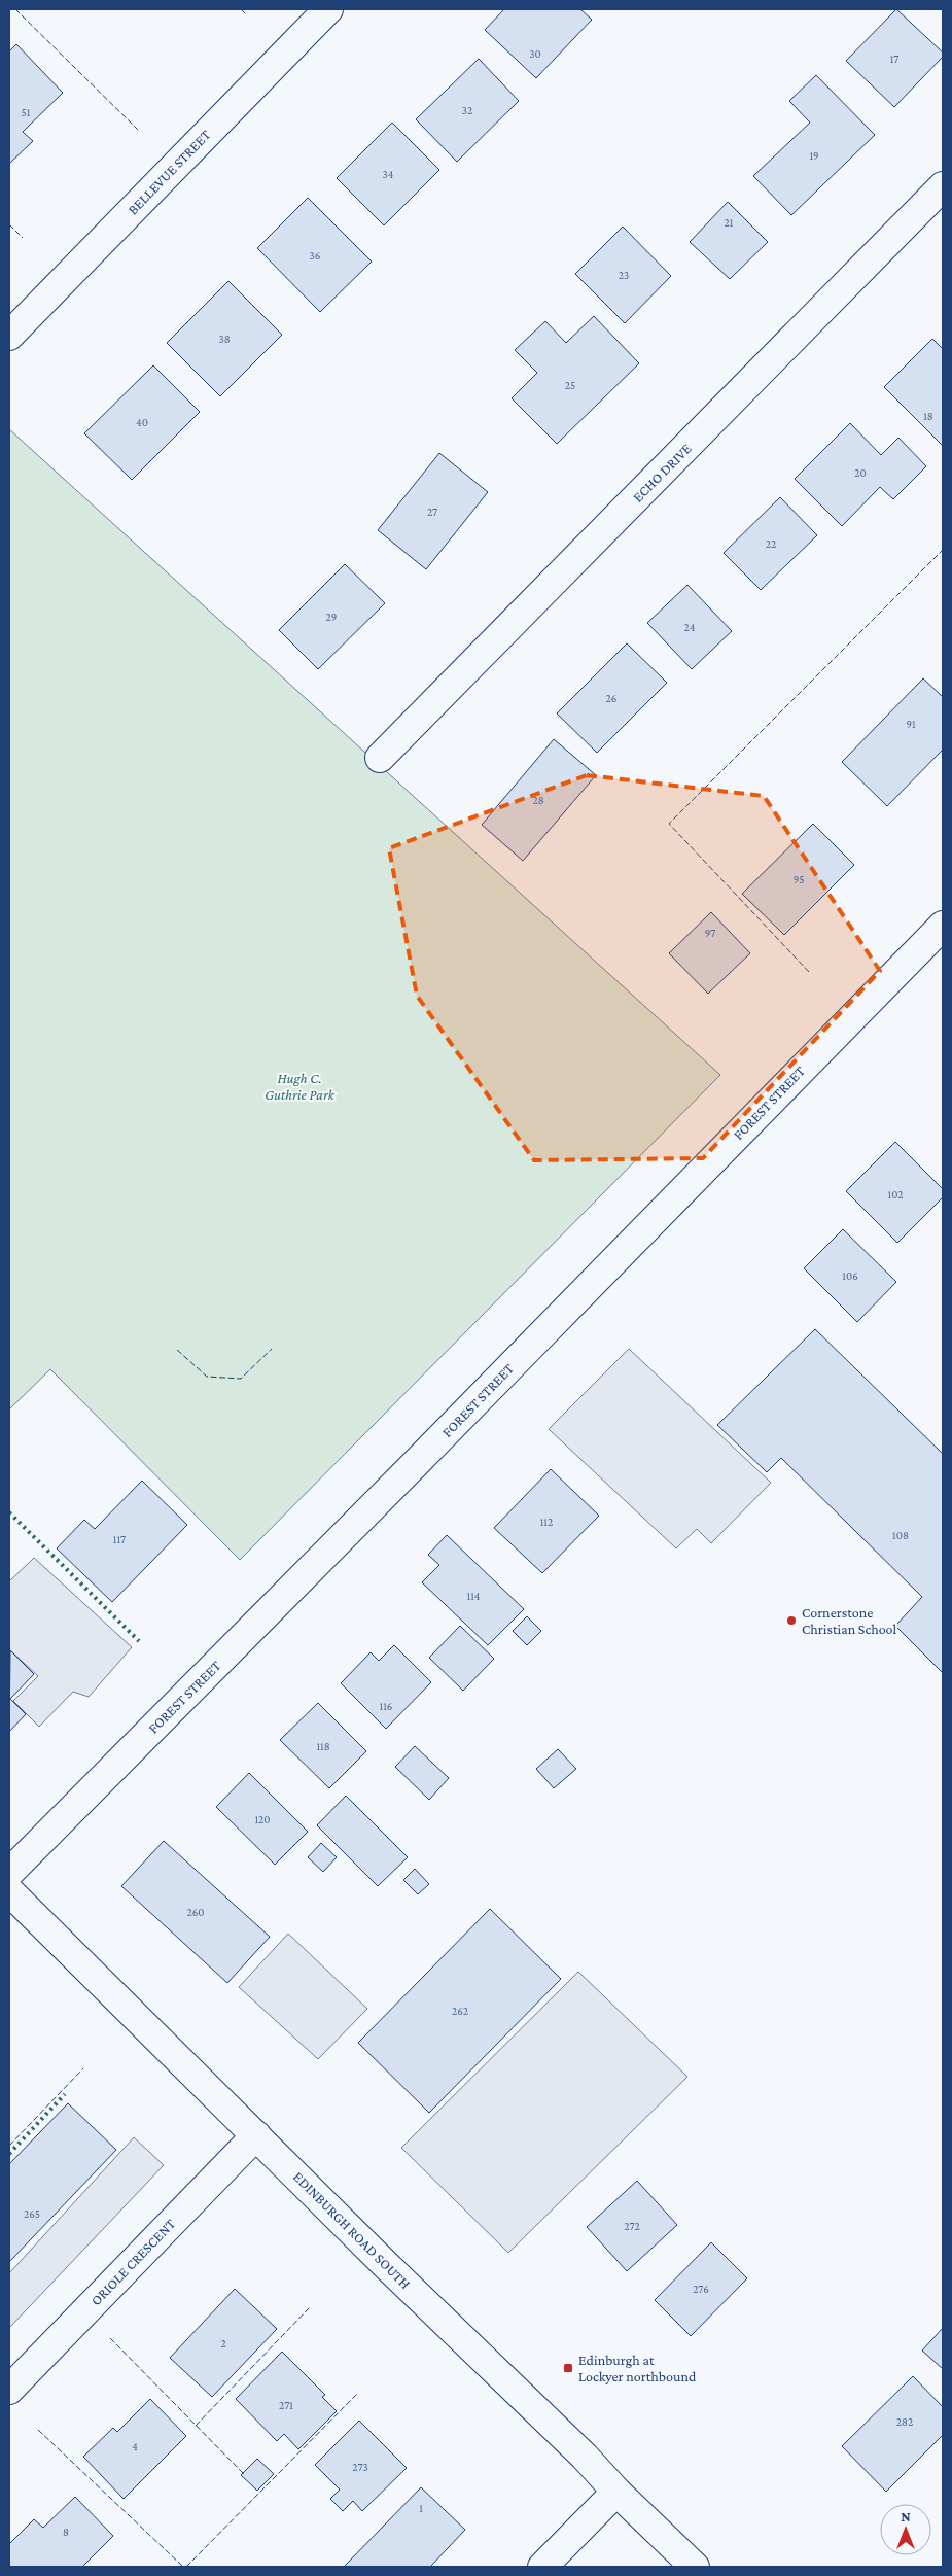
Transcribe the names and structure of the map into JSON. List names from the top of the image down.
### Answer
{
  "streets": {
    "street": [
      "BELLEVUE STREET",
      "ECHO DRIVE",
      "FOREST STREET",
      "EDINBURGH ROAD SOUTH",
      "ORIOLE CRESCENT"
    ]
  },
  "crossings": [
    ["EDINBURGH ROAD SOUTH", "ORIOLE CRESCENT"]
  ],
  "parks": ["Hugh C. Guthrie Park"],
  "places": {
    "other": ["Cornerstone Christian School"],
    "transit": ["Edinburgh at Lockyer northbound"]
  },
  "house_numbers": [
    "30",
    "17",
    "32",
    "51",
    "19",
    "34",
    "21",
    "36",
    "23",
    "38",
    "25",
    "18",
    "40",
    "20",
    "27",
    "22",
    "29",
    "24",
    "26",
    "91",
    "28",
    "95",
    "97",
    "102",
    "106",
    "112",
    "108",
    "117",
    "114",
    "116",
    "118",
    "120",
    "260",
    "262",
    "265",
    "272",
    "276",
    "2",
    "271",
    "282",
    "4",
    "273",
    "1",
    "8"
  ],
  "north": "top"
}
